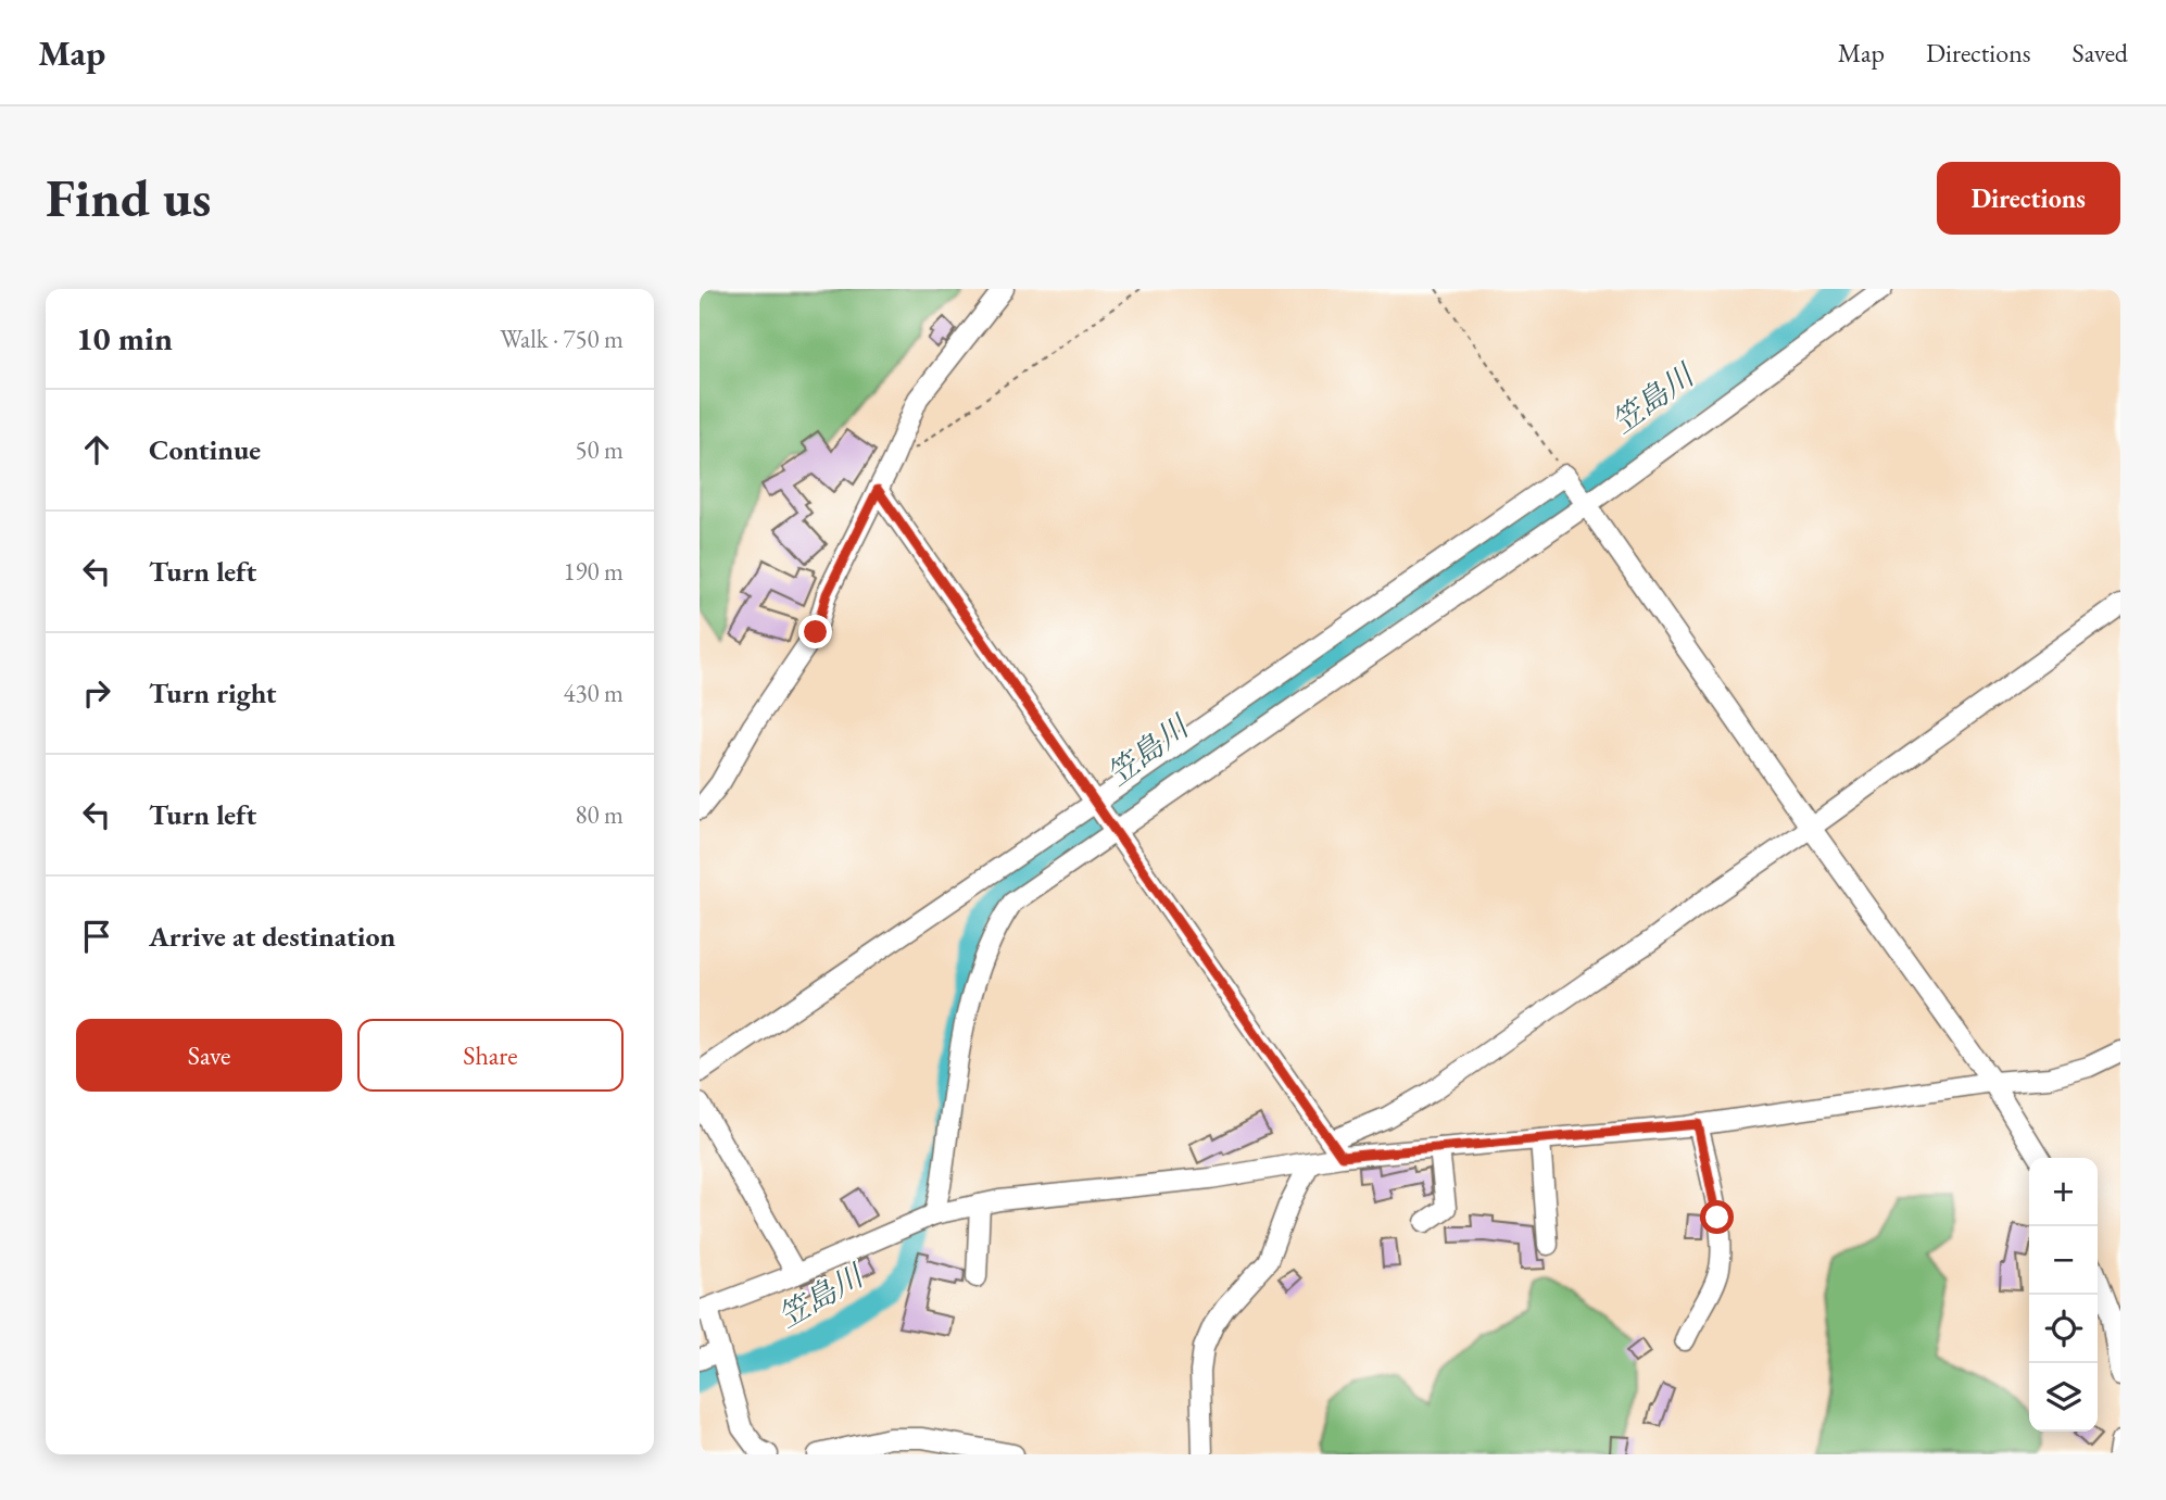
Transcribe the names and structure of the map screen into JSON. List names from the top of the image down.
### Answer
{
  "water": ["笠島川"],
  "page": {
    "header": "Map",
    "nav": ["Map", "Directions", "Saved"],
    "buttons": [
      "Directions",
      ["Save", "Share"]
    ],
    "title": "Find us",
    "heading": ["10 min", "Walk · 750 m"],
    "list": [
      ["Continue", "50 m"],
      ["Turn left", "190 m"],
      ["Turn right", "430 m"],
      ["Turn left", "80 m"],
      "Arrive at destination"
    ],
    "map_buttons": ["+", "−"]
  }
}
